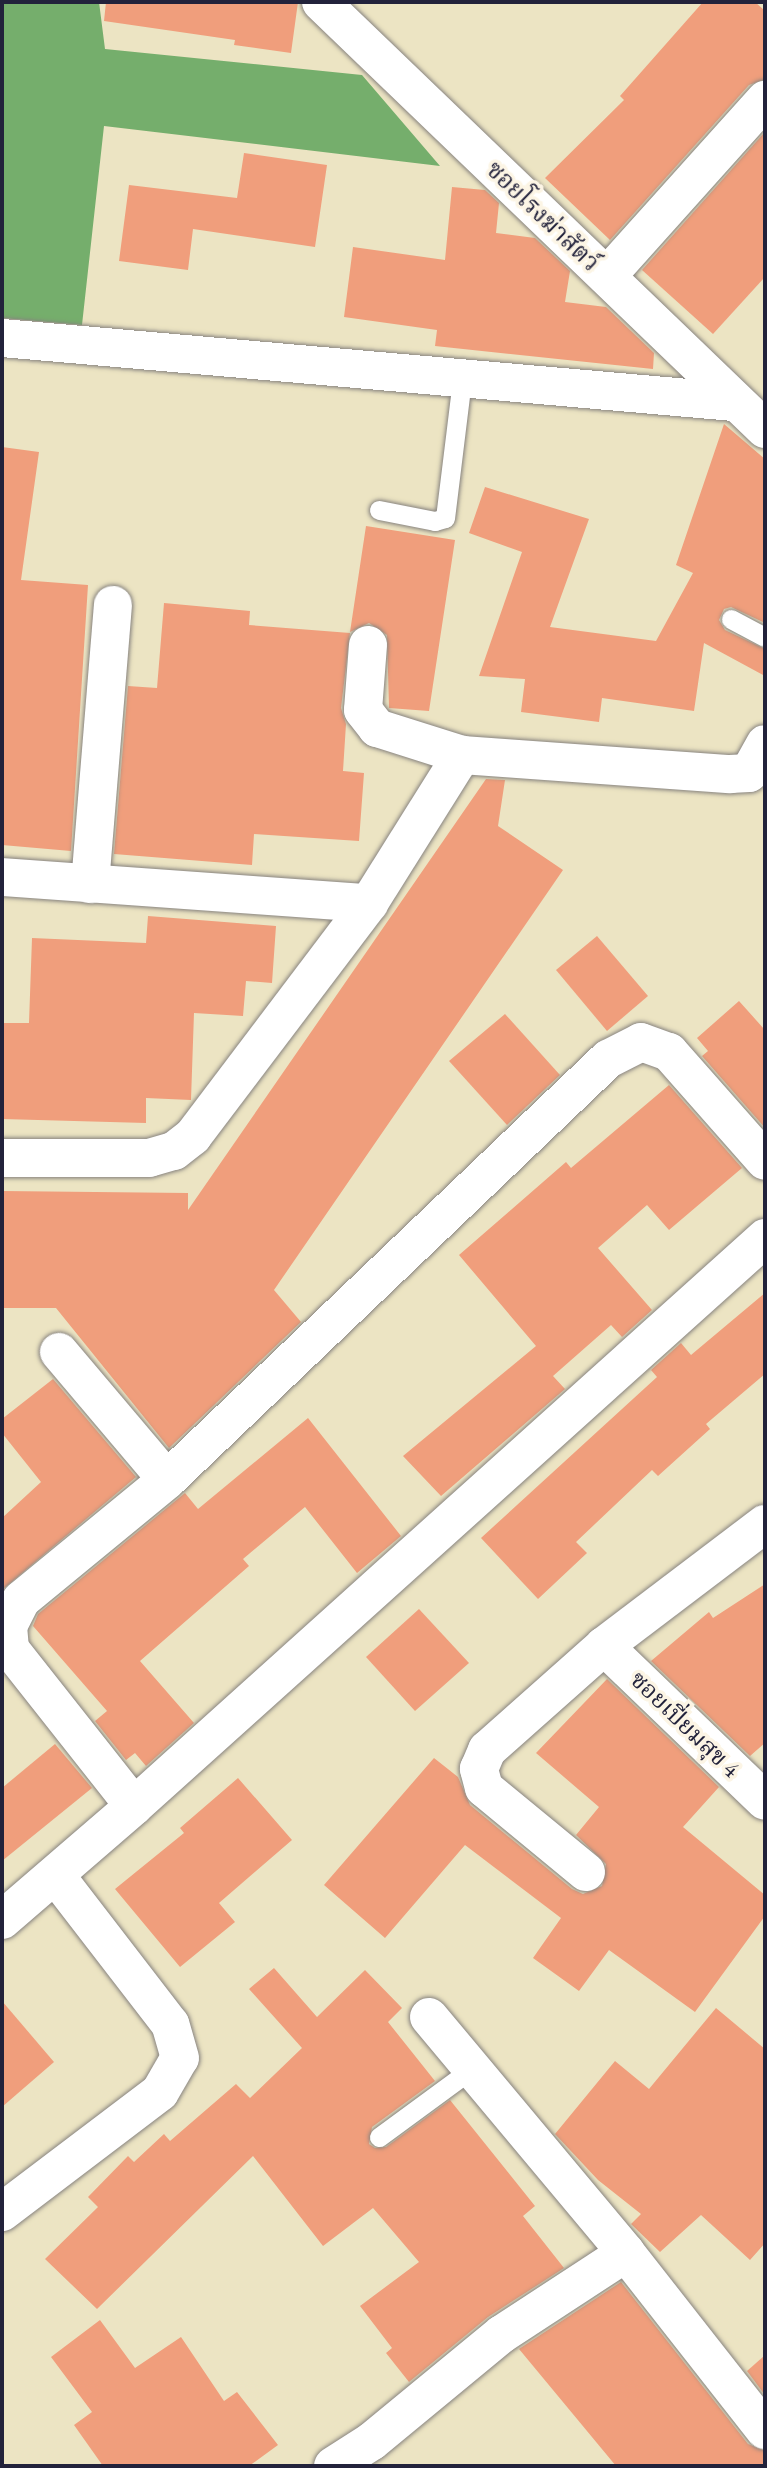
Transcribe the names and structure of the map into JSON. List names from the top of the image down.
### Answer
{
  "streets": {
    "street": ["ซอยโรงฆ่าสัตว์", "ซอยเปี่ยมสุข 4"]
  }
}
